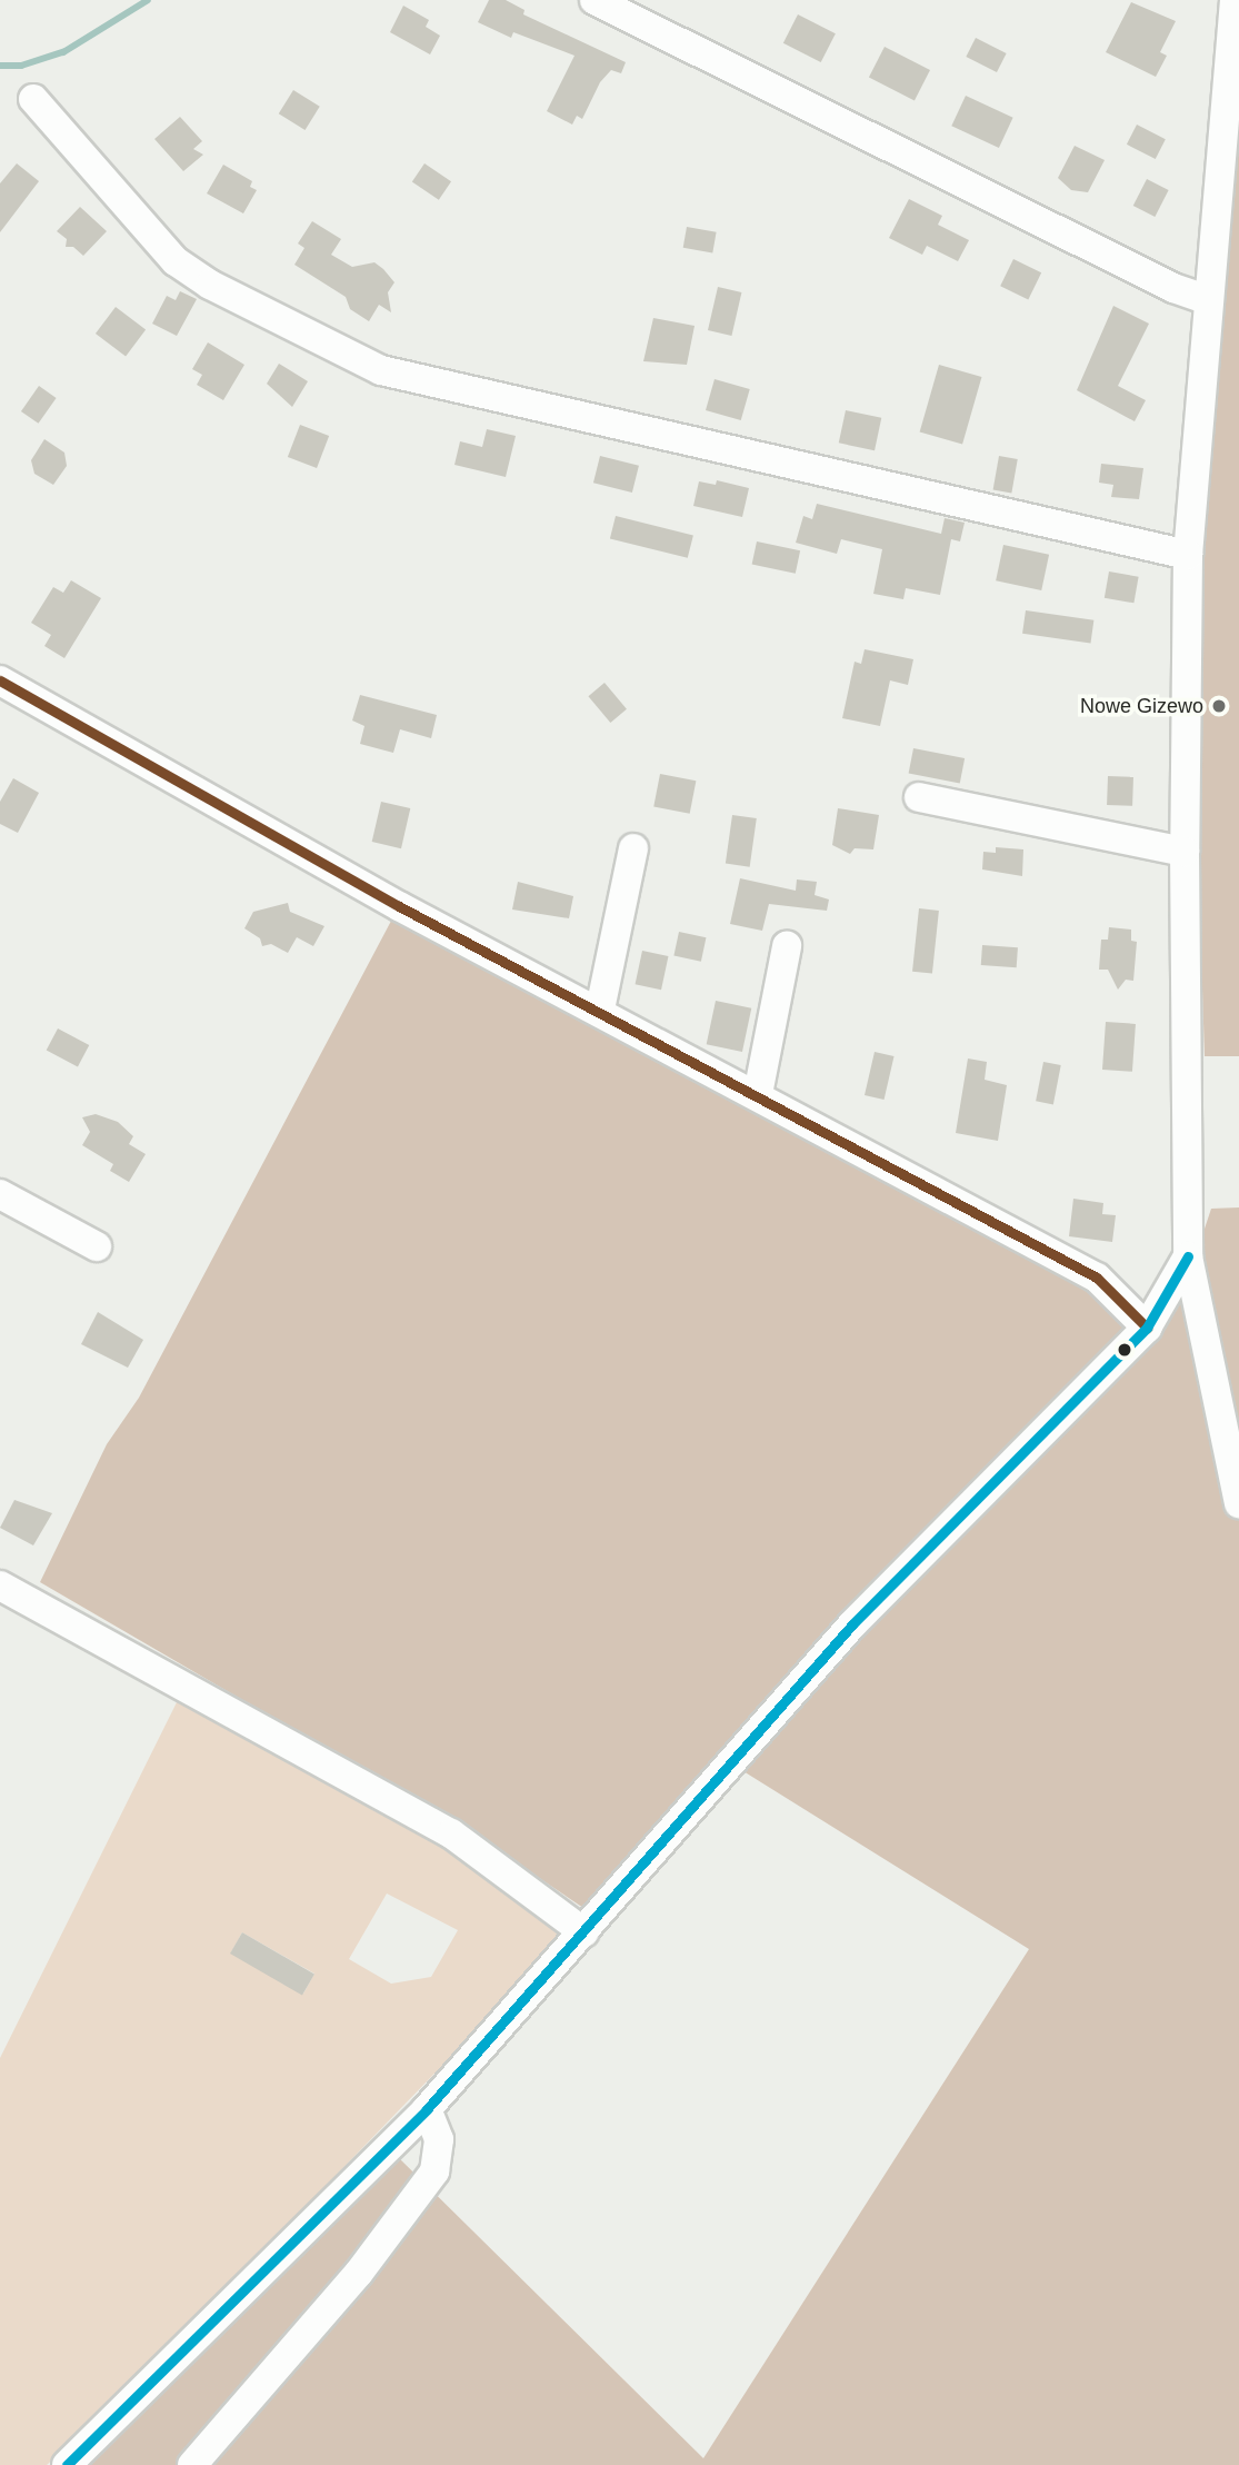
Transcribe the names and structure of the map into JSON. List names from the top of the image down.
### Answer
{
  "places": ["Nowe Gizewo"]
}
